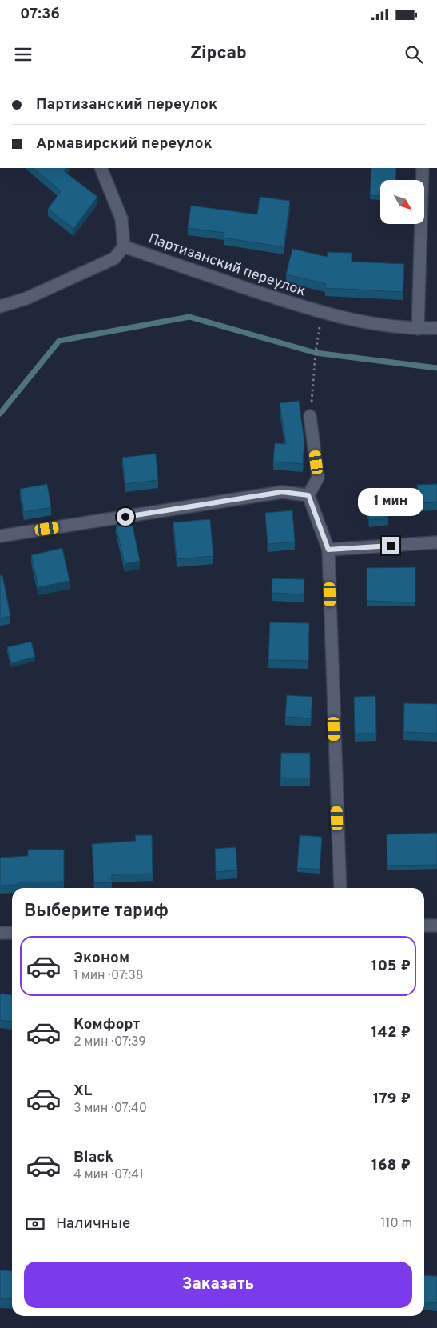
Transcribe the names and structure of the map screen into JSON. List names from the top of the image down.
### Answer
{
  "streets": {
    "street": ["Партизанский переулок"]
  },
  "north": "bottom right",
  "page": {
    "status": "07:36",
    "header": "Zipcab",
    "banner": ["Партизанский переулок", "Армавирский переулок"],
    "bubble": "1 мин",
    "heading": "Выберите тариф",
    "list": [
      {
        "name": "Эконом",
        "note": "1 мин · 07:38",
        "value": "105 ₽"
      },
      {
        "name": "Комфорт",
        "note": "2 мин · 07:39",
        "value": "142 ₽"
      },
      {
        "name": "XL",
        "note": "3 мин · 07:40",
        "value": "179 ₽"
      },
      {
        "name": "Black",
        "note": "4 мин · 07:41",
        "value": "168 ₽"
      }
    ],
    "pay": ["Наличные", "110 m"],
    "buttons": "Заказать"
  }
}
